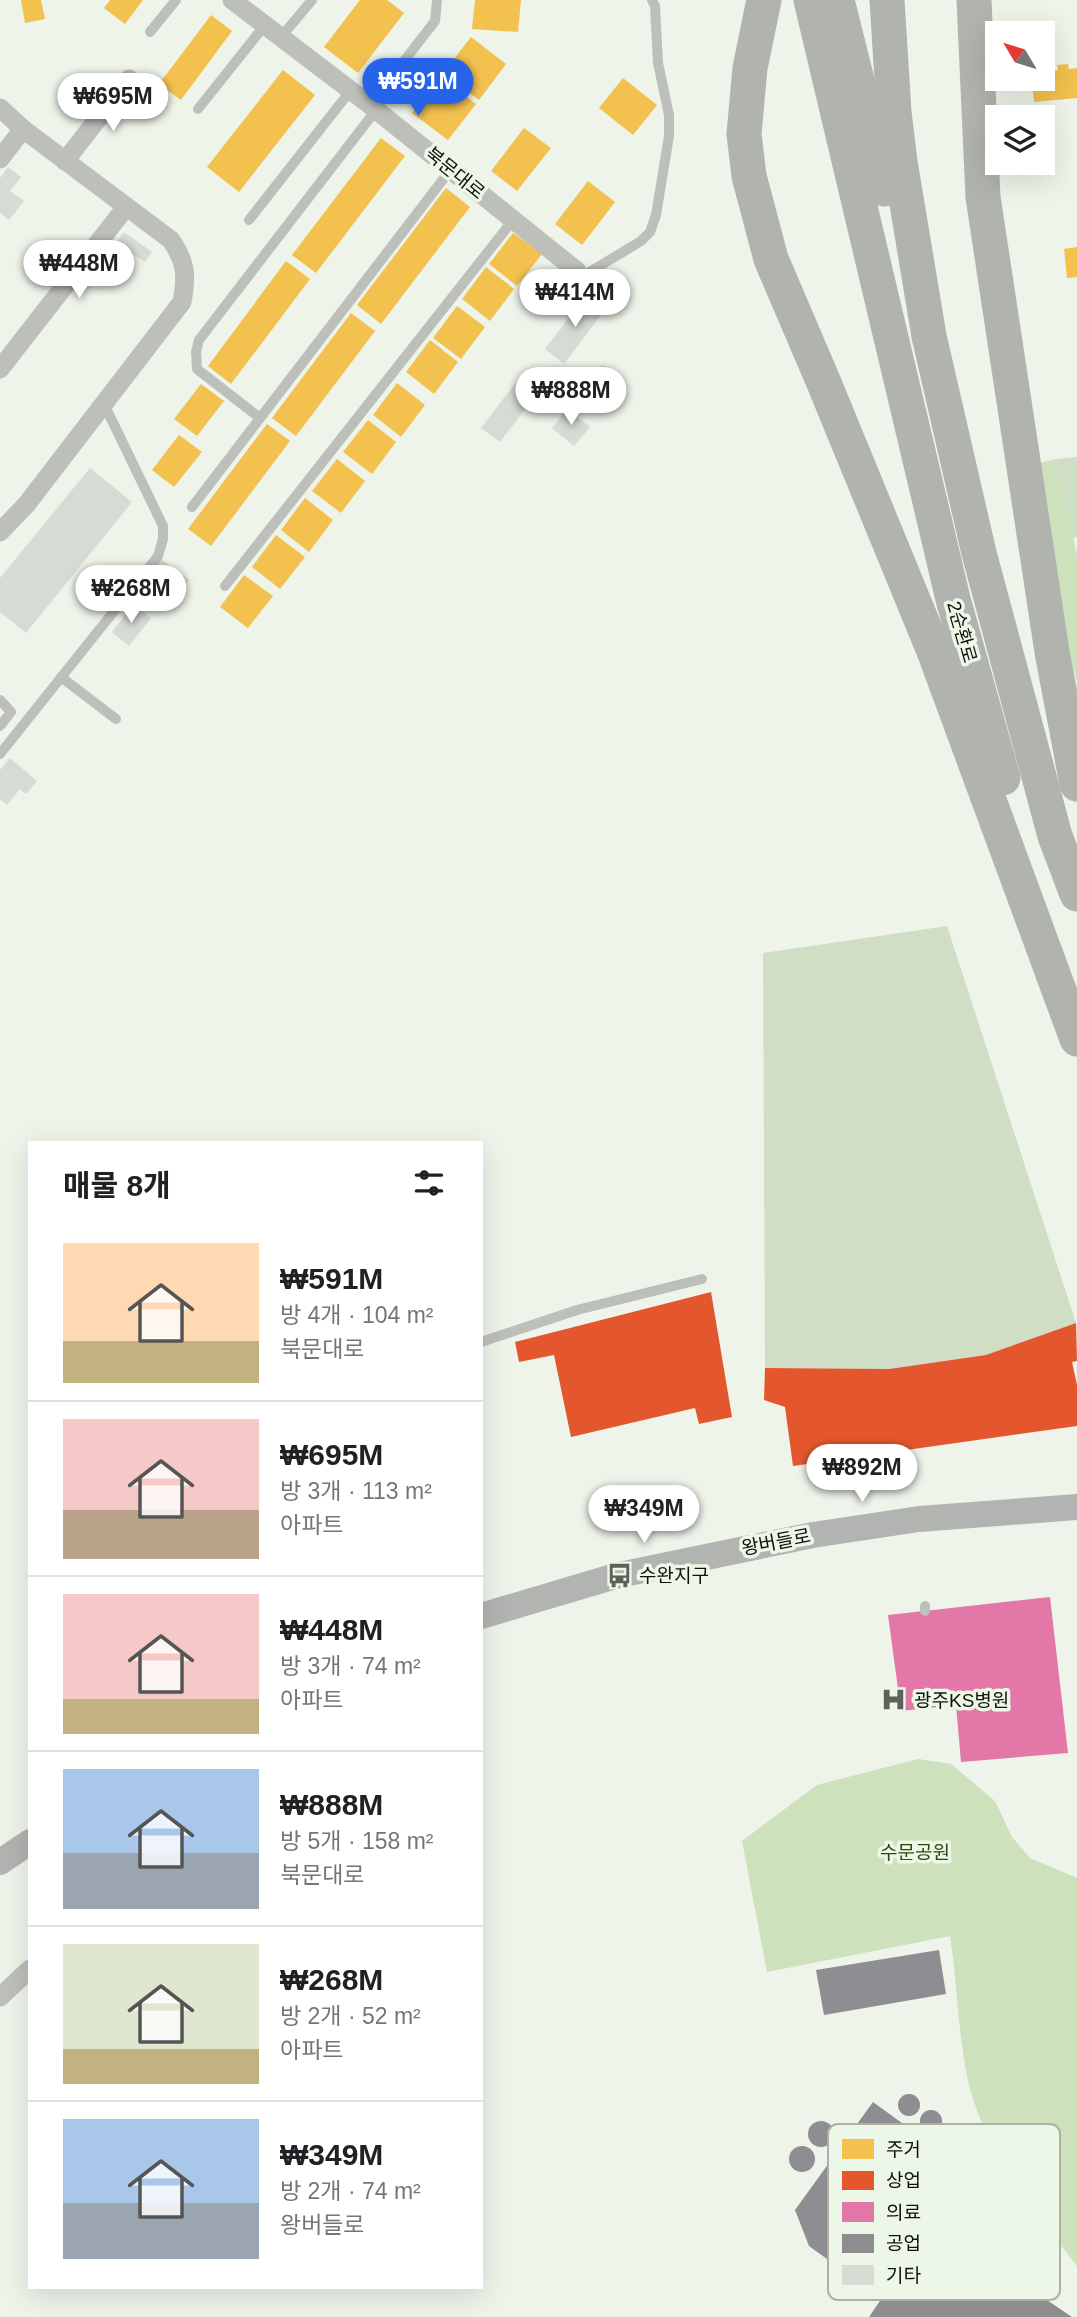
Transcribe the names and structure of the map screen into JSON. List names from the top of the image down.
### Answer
{
  "streets": {
    "highway": ["2순환로"],
    "main road": ["왕버들로"],
    "street": ["북문대로"]
  },
  "parks": ["수문공원"],
  "places": {
    "bus stop": ["수완지구"],
    "hospital": ["광주KS병원"]
  },
  "legend": [
    "주거",
    "상업",
    "의료",
    "공업",
    "기타"
  ],
  "north": "top left",
  "page": {
    "price": [
      "₩591M",
      "₩695M",
      "₩448M",
      "₩414M",
      "₩888M",
      "₩268M",
      "₩892M",
      "₩349M"
    ],
    "heading": "매물 8개",
    "list": [
      {
        "name": "₩591M",
        "note": "방 4개 · 104 m² · 북문대로"
      },
      {
        "name": "₩695M",
        "note": "방 3개 · 113 m² · 아파트"
      },
      {
        "name": "₩448M",
        "note": "방 3개 · 74 m² · 아파트"
      },
      {
        "name": "₩888M",
        "note": "방 5개 · 158 m² · 북문대로"
      },
      {
        "name": "₩268M",
        "note": "방 2개 · 52 m² · 아파트"
      },
      {
        "name": "₩349M",
        "note": "방 2개 · 74 m² · 왕버들로"
      }
    ]
  }
}
